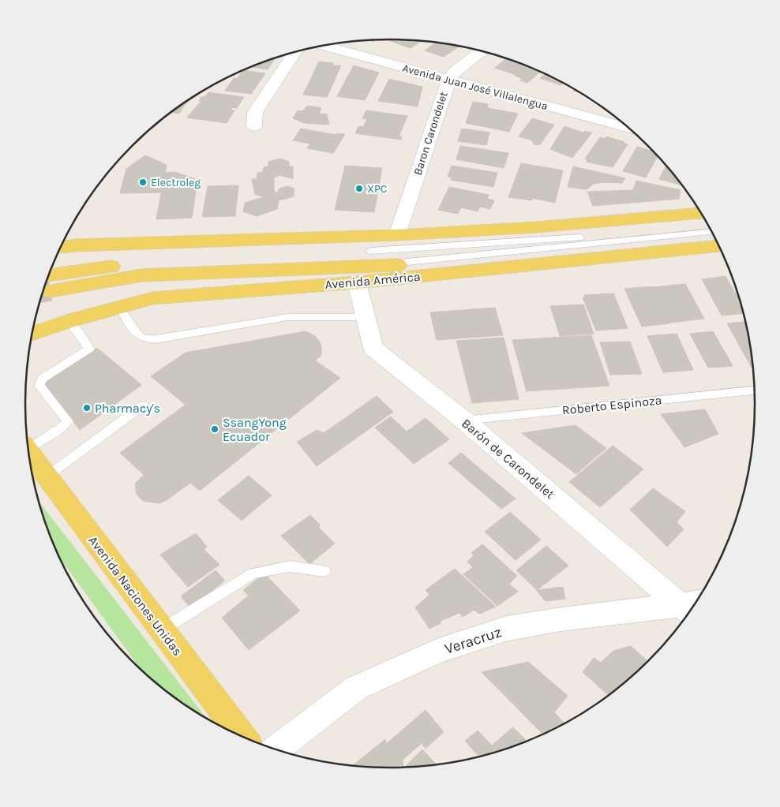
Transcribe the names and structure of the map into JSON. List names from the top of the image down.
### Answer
{
  "streets": {
    "main road": ["Avenida América", "Avenida Naciones Unidas"],
    "street": [
      "Avenida Juan José Villalengua",
      "Baron Carondelet",
      "Barón de Carondelet",
      "Veracruz"
    ],
    "lane": ["Roberto Espinoza"]
  },
  "crossings": [
    ["Avenida Juan José Villalengua", "Baron Carondelet"],
    ["Avenida América", "Barón de Carondelet"],
    ["Roberto Espinoza", "Barón de Carondelet"],
    ["Barón de Carondelet", "Veracruz"]
  ],
  "places": [
    "Electroleg",
    "XPC",
    "Pharmacy's",
    "SsangYong Ecuador"
  ]
}
